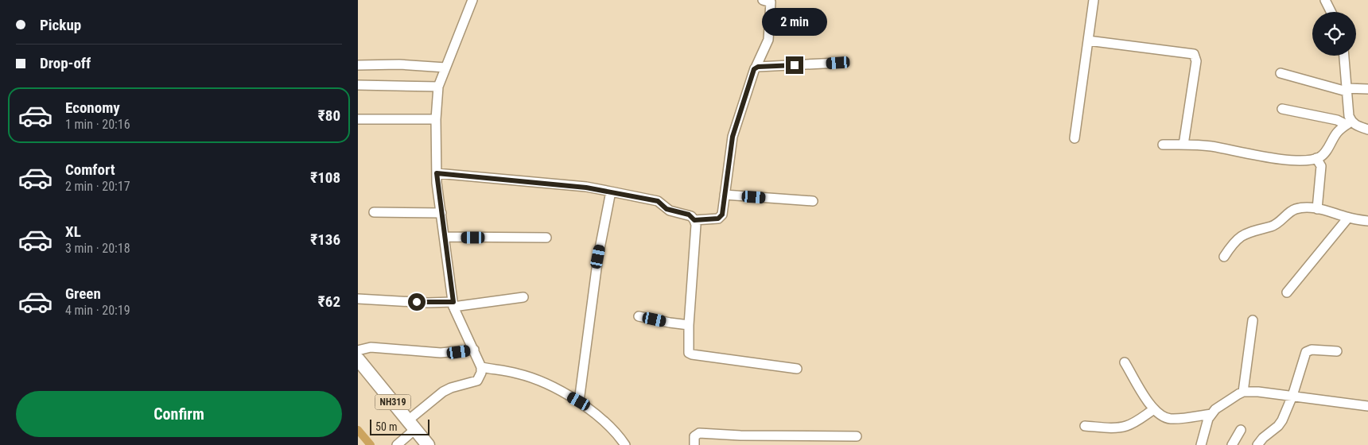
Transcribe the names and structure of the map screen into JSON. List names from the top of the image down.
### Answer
{
  "streets": {
    "highway": ["NH319"]
  },
  "scale_bar": "50 m",
  "page": {
    "banner": ["Pickup", "Drop-off"],
    "bubble": "2 min",
    "list": [
      {
        "name": "Economy",
        "note": "1 min · 20:16",
        "value": "₹80"
      },
      {
        "name": "Comfort",
        "note": "2 min · 20:17",
        "value": "₹108"
      },
      {
        "name": "XL",
        "note": "3 min · 20:18",
        "value": "₹136"
      },
      {
        "name": "Green",
        "note": "4 min · 20:19",
        "value": "₹62"
      }
    ],
    "buttons": "Confirm",
    "scale": "50 m"
  }
}
